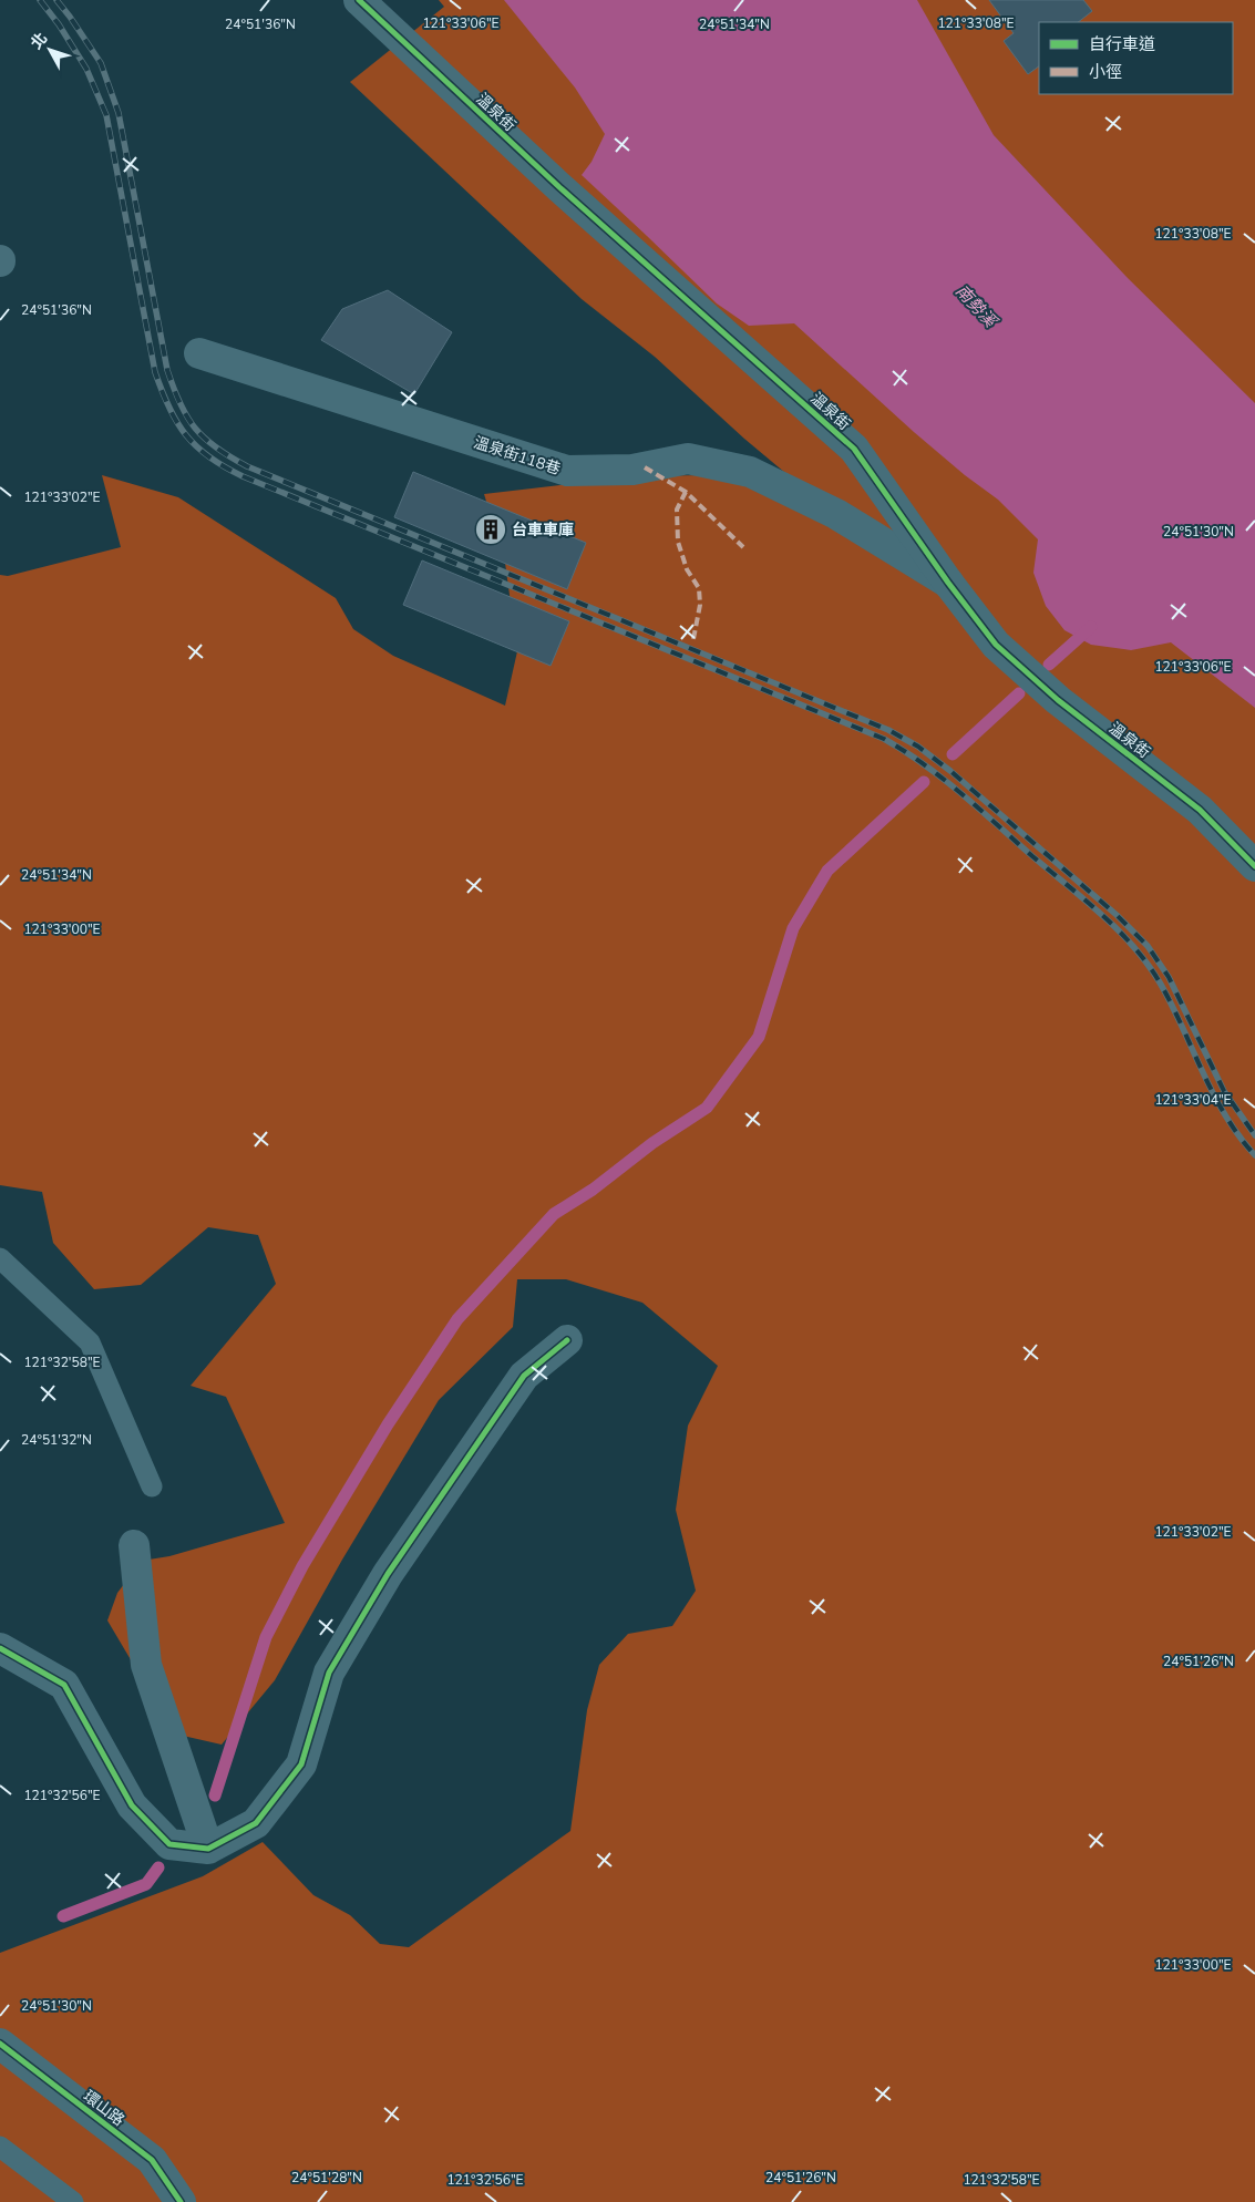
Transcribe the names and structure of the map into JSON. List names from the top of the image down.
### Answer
{
  "streets": {
    "street": ["溫泉街", "溫泉街118巷", "環山路"]
  },
  "crossings": [
    ["溫泉街", "溫泉街118巷"]
  ],
  "water": ["南勢溪"],
  "places": {
    "building": ["台車車庫"]
  },
  "legend": ["自行車道", "小徑"],
  "north": "top left",
  "coordinates": [
    "121°33'06\"E",
    "121°33'08\"E",
    "24°51'36\"N",
    "24°51'34\"N",
    "121°33'02\"E",
    "24°51'30\"N",
    "121°33'00\"E",
    "121°33'04\"E",
    "121°32'58\"E",
    "24°51'32\"N",
    "24°51'26\"N",
    "121°32'56\"E",
    "24°51'28\"N"
  ]
}
